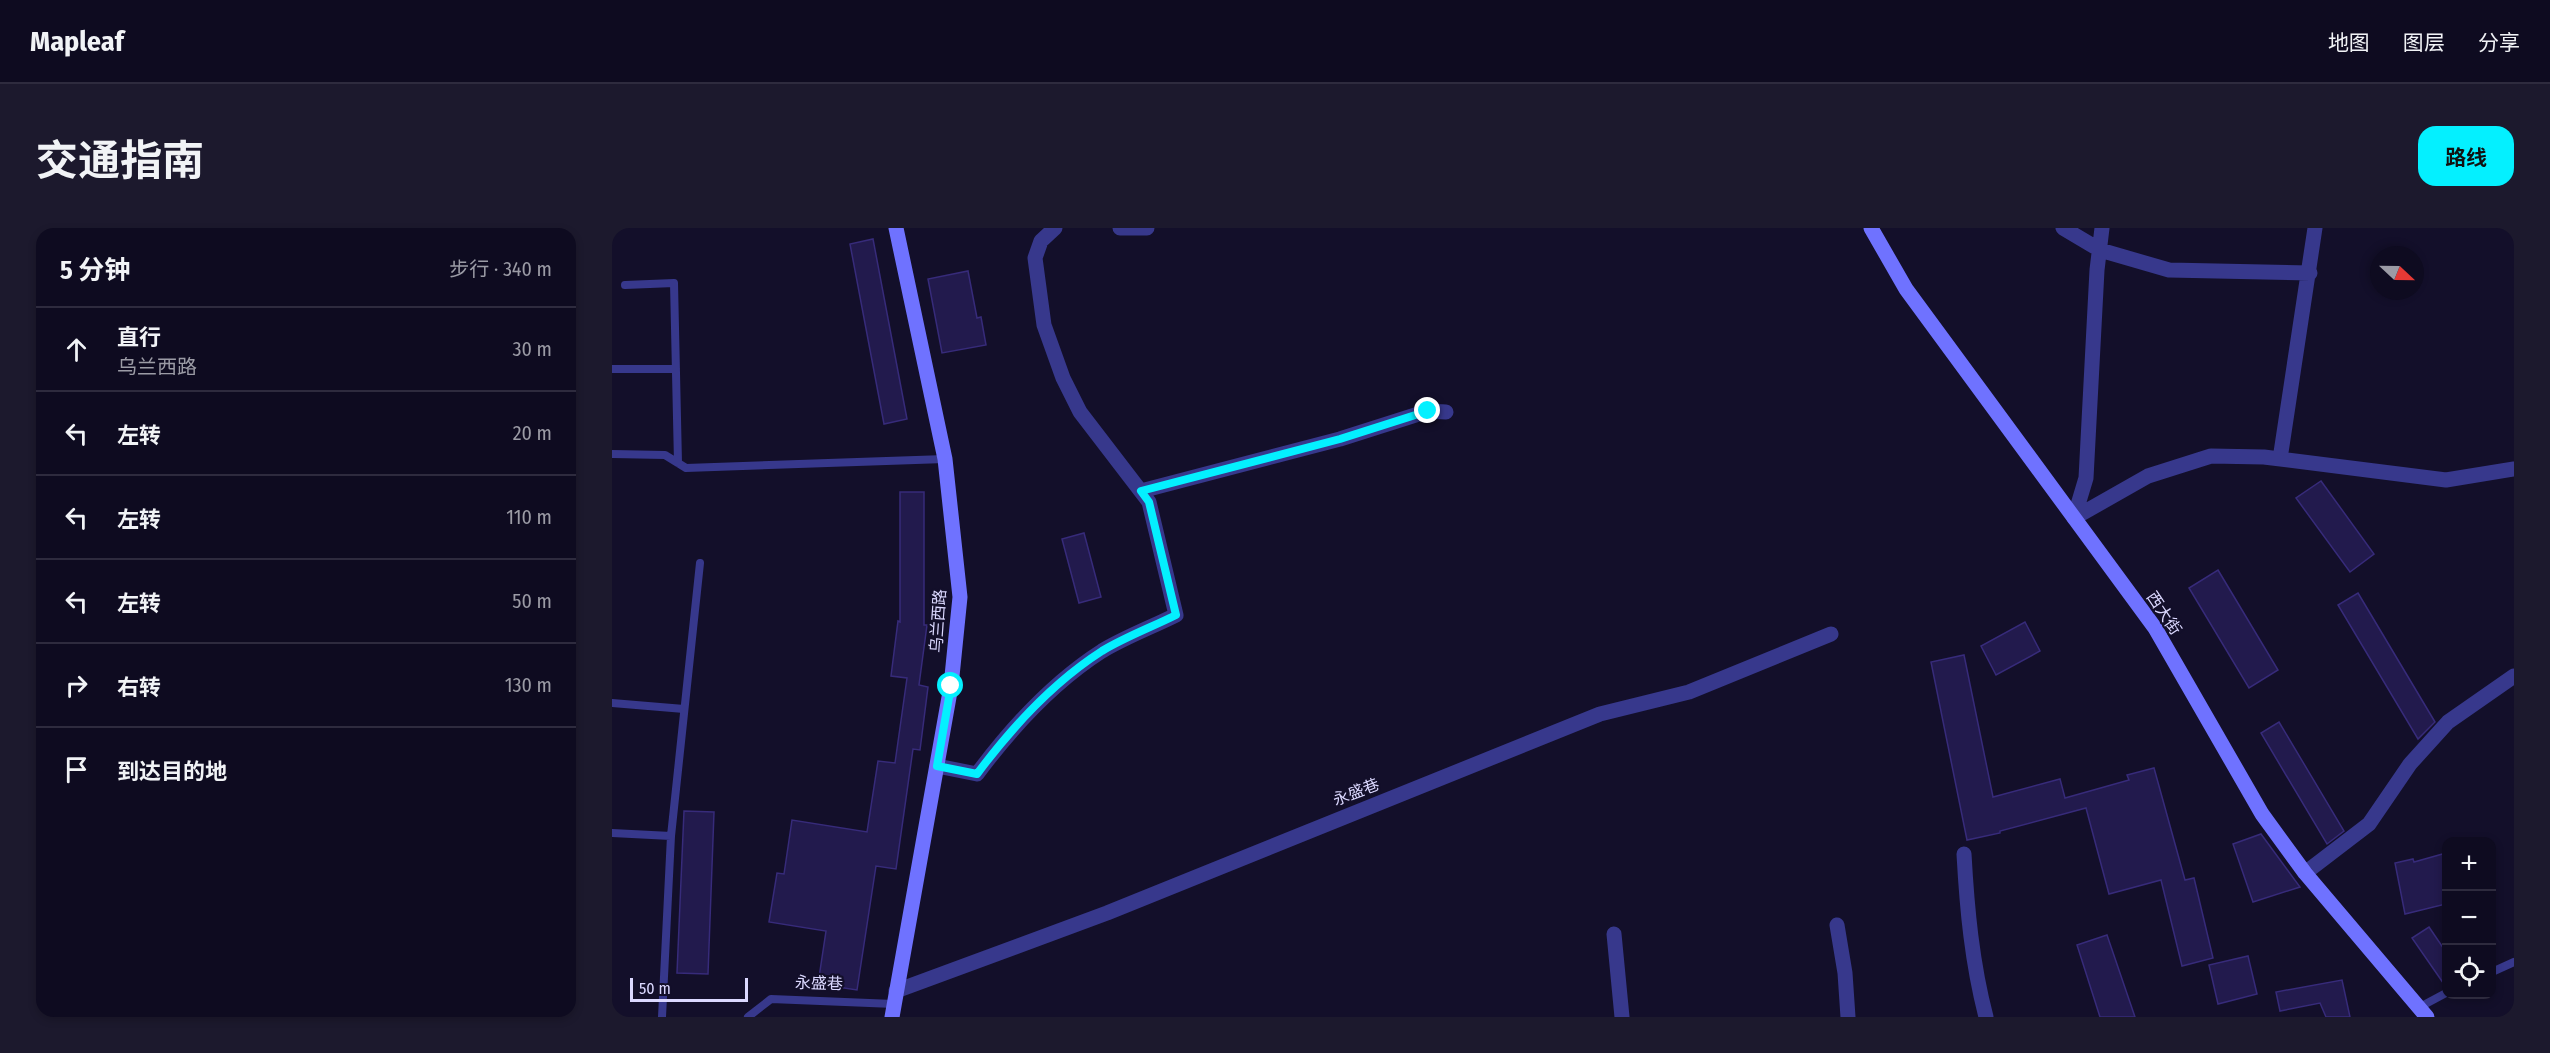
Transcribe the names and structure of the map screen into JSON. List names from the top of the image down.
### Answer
{
  "streets": {
    "main road": ["西大街", "乌兰西路"],
    "street": ["永盛巷"]
  },
  "crossings": [
    ["乌兰西路", "永盛巷"]
  ],
  "scale_bar": "50 m",
  "north": "right",
  "page": {
    "header": "Mapleaf",
    "nav": ["地图", "图层", "分享"],
    "title": "交通指南",
    "buttons": "路线",
    "heading": ["5 分钟", "步行 · 340 m"],
    "list": [
      ["直行", "乌兰西路", "30 m"],
      ["左转", "20 m"],
      ["左转", "110 m"],
      ["左转", "50 m"],
      ["右转", "130 m"],
      "到达目的地"
    ],
    "map_buttons": ["+", "−"],
    "scale": "50 m"
  }
}
